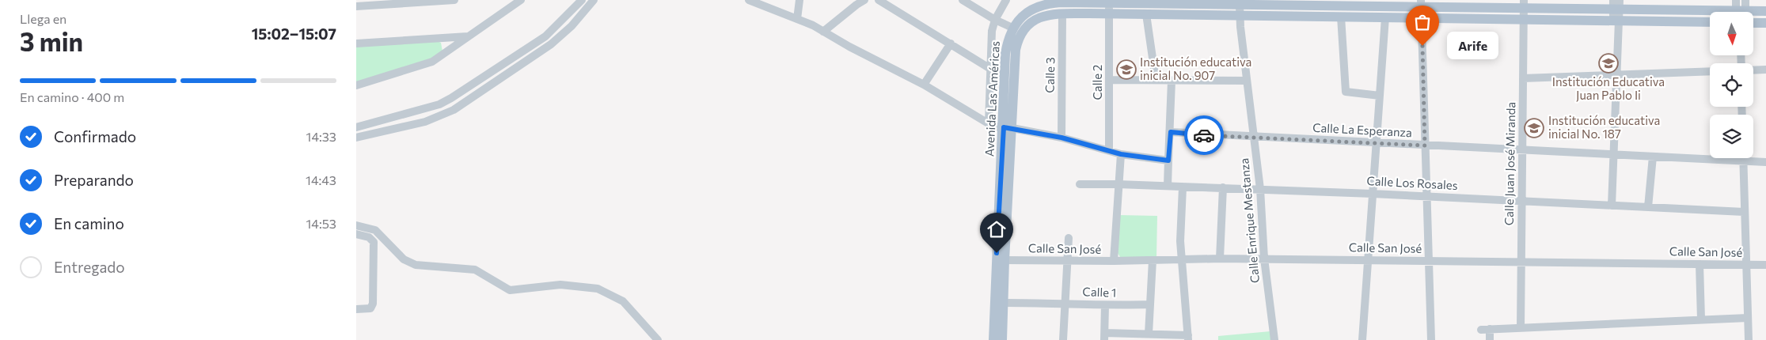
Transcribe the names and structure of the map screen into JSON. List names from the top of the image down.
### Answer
{
  "streets": {
    "main road": ["Avenida Las Américas"],
    "street": [
      "Calle 3",
      "Calle 2",
      "Calle La Esperanza",
      "Calle Juan José Miranda",
      "Calle Los Rosales",
      "Calle Enrique Mestanza",
      "Calle San José",
      "Calle 1"
    ]
  },
  "crossings": [
    ["Calle 3", "Avenida Las Américas"],
    ["Calle 2", "Avenida Las Américas"],
    ["Avenida Las Américas", "Calle Juan José Miranda"],
    ["Avenida Las Américas", "Calle Enrique Mestanza"],
    ["Avenida Las Américas", "Calle San José"],
    ["Avenida Las Américas", "Calle 1"],
    ["Calle La Esperanza", "Calle Juan José Miranda"],
    ["Calle La Esperanza", "Calle Enrique Mestanza"],
    ["Calle Juan José Miranda", "Calle Los Rosales"],
    ["Calle Juan José Miranda", "Calle San José"],
    ["Calle Los Rosales", "Calle Enrique Mestanza"],
    ["Calle Enrique Mestanza", "Calle San José"]
  ],
  "places": {
    "other": ["Arife"],
    "school or university": ["Institución Educativa Juan Pablo Ii", "Institución educativa inicial No. 907", "Institución educativa inicial No. 187"]
  },
  "north": "bottom",
  "page": {
    "heading": ["3 min", "Llega en", "15:02–15:07"],
    "bubble": "Arife",
    "bar": "En camino · 400 m",
    "list": [
      ["Confirmado", "14:33"],
      ["Preparando", "14:43"],
      ["En camino", "14:53"],
      "Entregado"
    ]
  }
}
